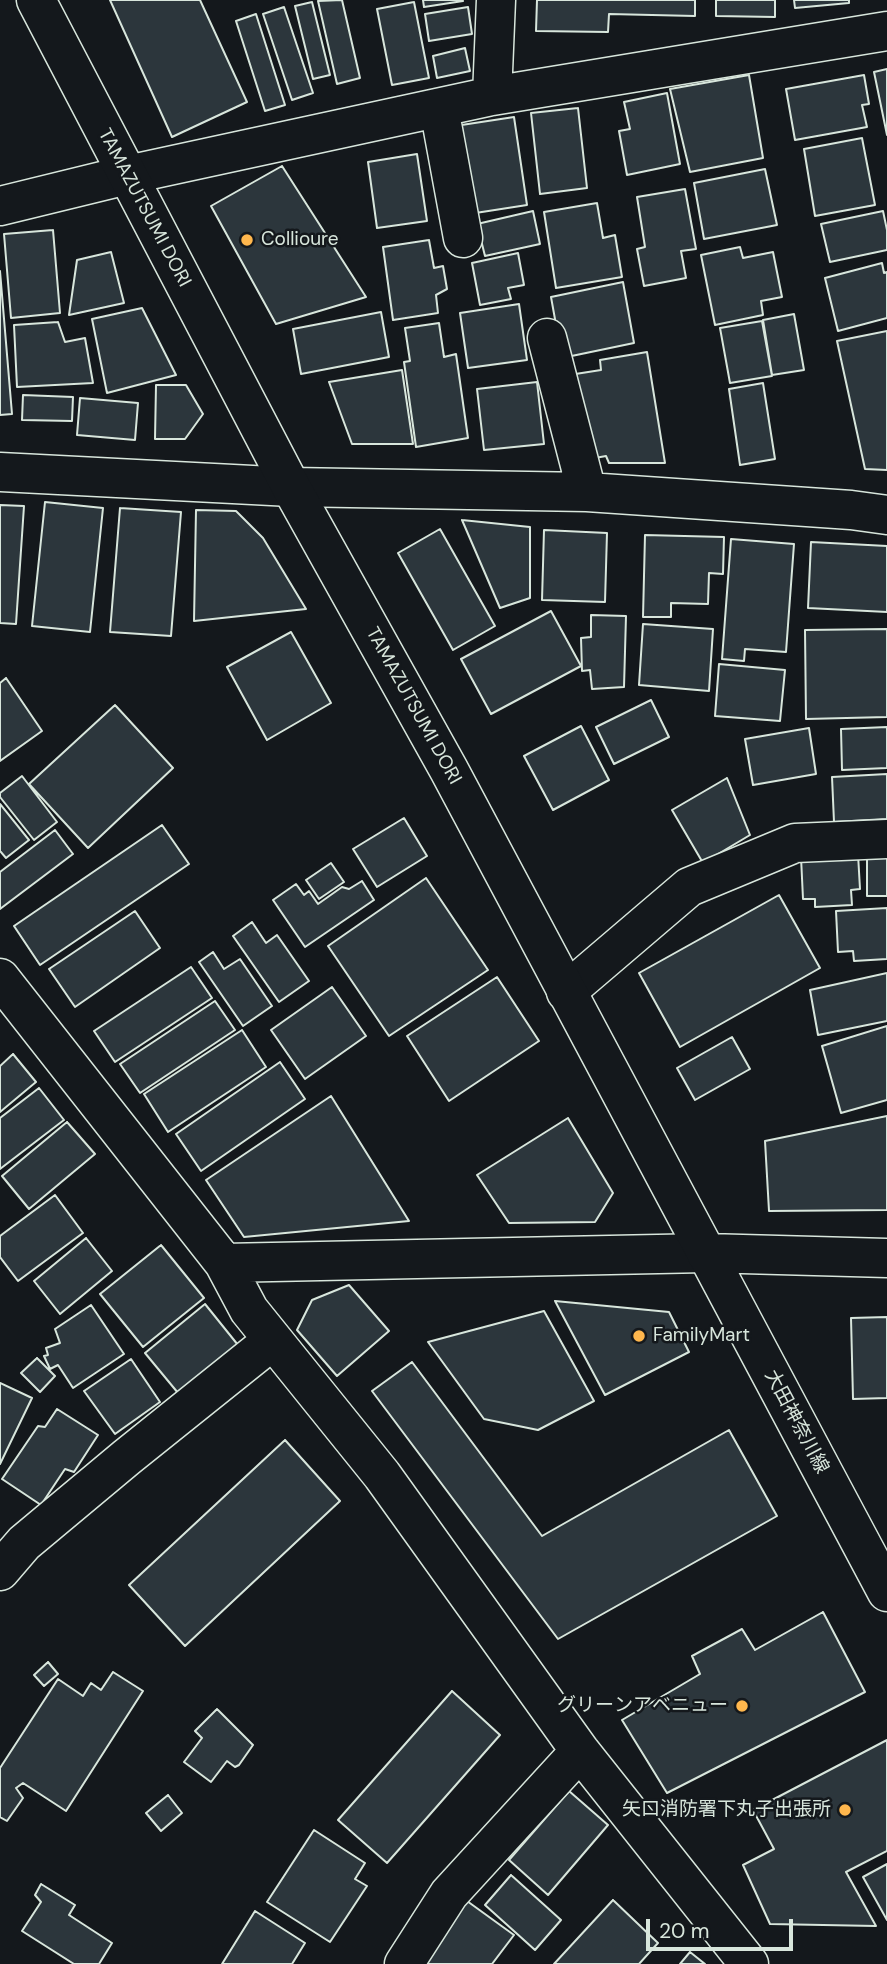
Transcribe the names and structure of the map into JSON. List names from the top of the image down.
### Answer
{
  "streets": {
    "street": ["TAMAZUTSUMI DORI", "大田神奈川線"]
  },
  "crossings": [
    ["TAMAZUTSUMI DORI", "大田神奈川線"]
  ],
  "places": [
    "Collioure",
    "FamilyMart",
    "グリーンアベニュー",
    "矢口消防署下丸子出張所"
  ],
  "scale_bar": "20 m"
}
